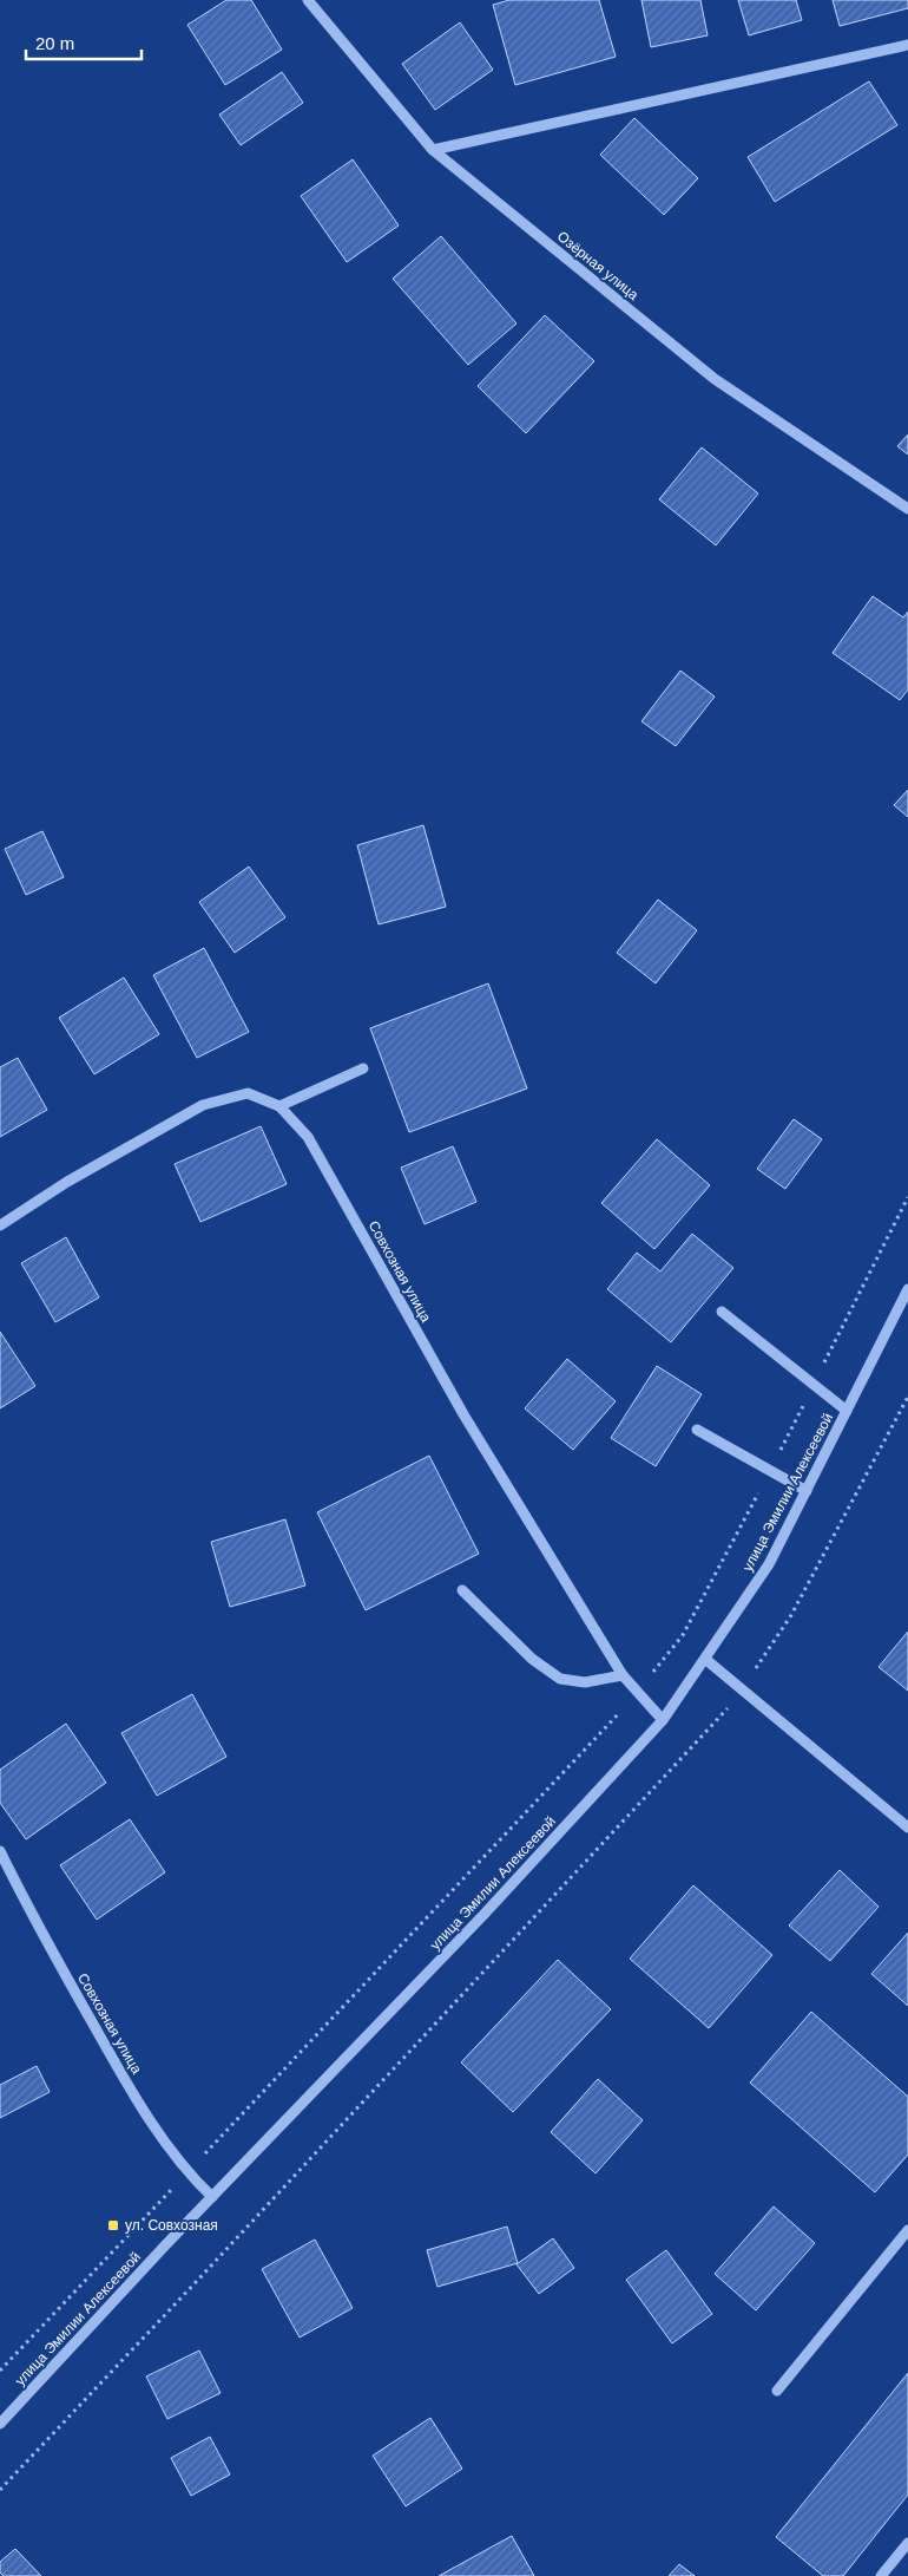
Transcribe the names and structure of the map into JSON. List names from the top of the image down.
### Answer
{
  "streets": {
    "street": ["Озёрная улица", "Совхозная улица", "улица Эмилии Алексеевой"]
  },
  "crossings": [
    ["Совхозная улица", "улица Эмилии Алексеевой"]
  ],
  "places": {
    "transit": ["ул. Совхозная"]
  },
  "scale_bar": "20 m"
}
